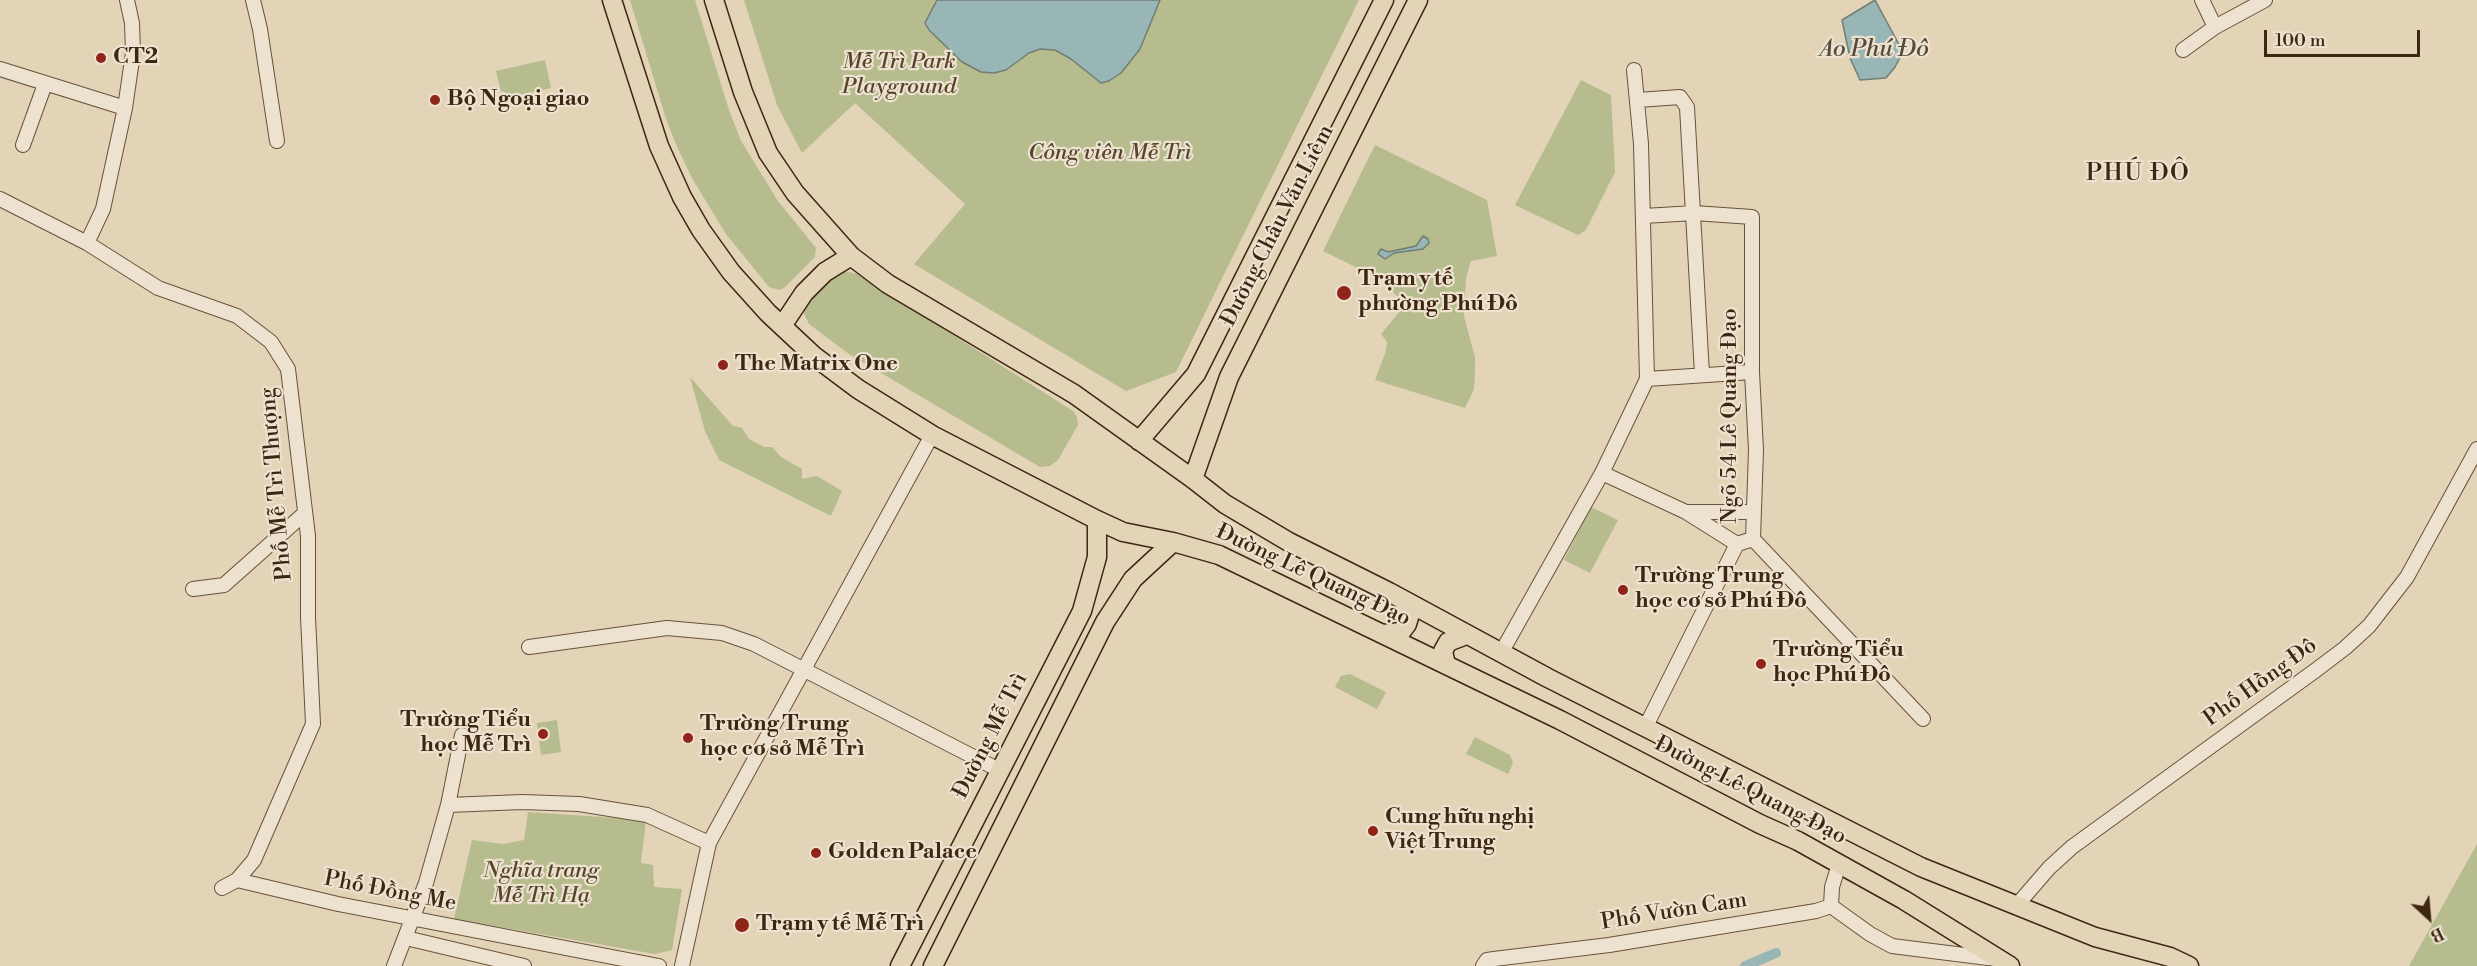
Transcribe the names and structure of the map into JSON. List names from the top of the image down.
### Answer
{
  "streets": {
    "main road": ["Đường Châu Văn Liêm", "Đường Lê Quang Đạo", "Đường Mễ Trì"],
    "street": [
      "Ngõ 54 Lê Quang Đạo",
      "Phố Mễ Trì Thượng",
      "Phố Hồng Đô",
      "Phố Đồng Me",
      "Phố Vườn Cam"
    ]
  },
  "crossings": [
    ["Đường Châu Văn Liêm", "Đường Lê Quang Đạo"],
    ["Ngõ 54 Lê Quang Đạo", "Đường Lê Quang Đạo"],
    ["Phố Mễ Trì Thượng", "Phố Đồng Me"],
    ["Đường Lê Quang Đạo", "Phố Hồng Đô"],
    ["Đường Lê Quang Đạo", "Đường Mễ Trì"]
  ],
  "districts": ["PHÚ ĐÔ"],
  "water": ["Ao Phú Đô"],
  "parks": ["Mễ Trì Park Playground", "Công viên Mễ Trì", "Nghĩa trang Mễ Trì Hạ"],
  "places": [
    "CT2",
    "Bộ Ngoại giao",
    "Trạm y tế phường Phú Đô",
    "The Matrix One",
    "Trường Trung học cơ sở Phú Đô",
    "Trường Tiểu học Phú Đô",
    "Trường Tiểu học Mễ Trì",
    "Trường Trung học cơ sở Mễ Trì",
    "Cung hữu nghị Việt Trung",
    "Golden Palace",
    "Trạm y tế Mễ Trì"
  ],
  "scale_bar": "100 m",
  "north": "bottom right"
}
